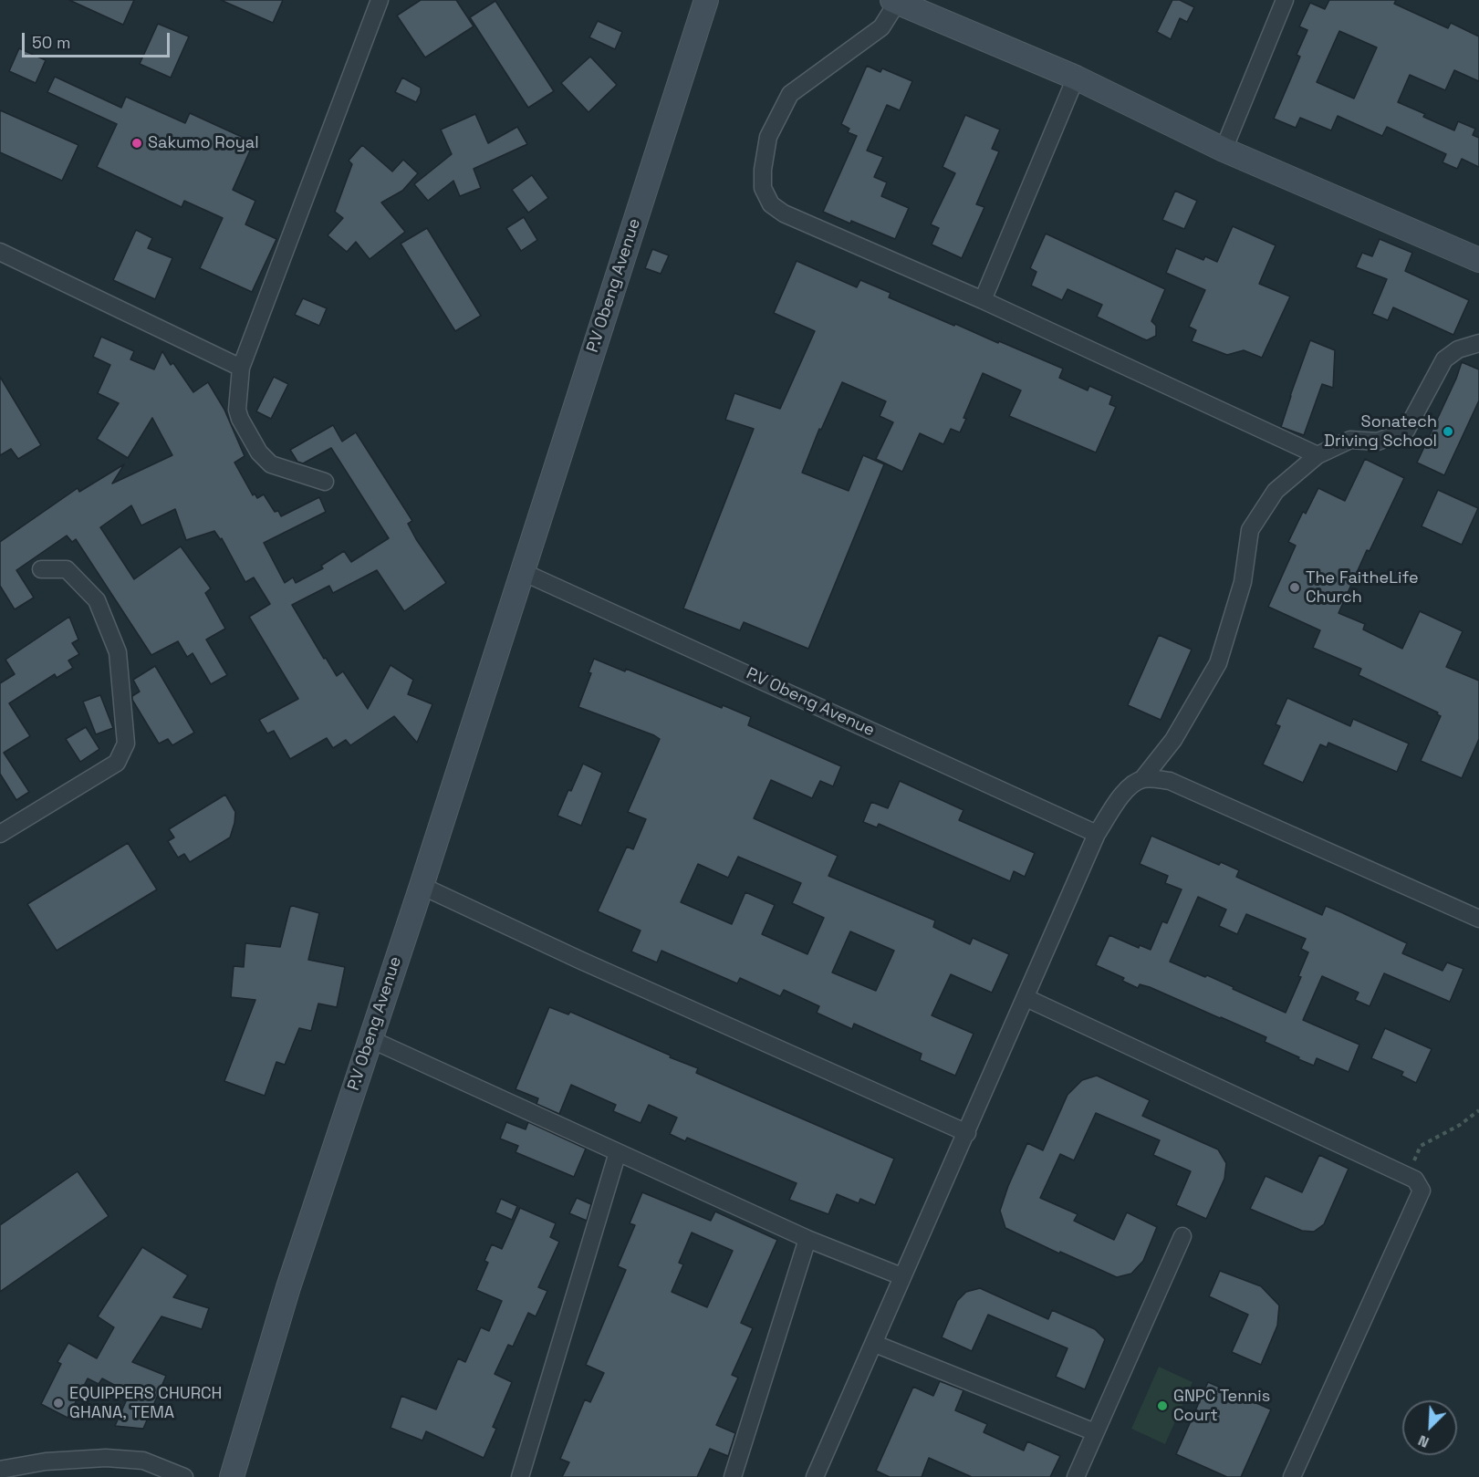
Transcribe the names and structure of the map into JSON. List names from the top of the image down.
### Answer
{
  "streets": {
    "main road": ["P.V Obeng Avenue"]
  },
  "places": [
    "Sakumo Royal",
    "Sonatech Driving School",
    "The FaitheLife Church",
    "EQUIPPERS CHURCH GHANA, TEMA",
    "GNPC Tennis Court"
  ],
  "scale_bar": "50 m",
  "north": "bottom left"
}
